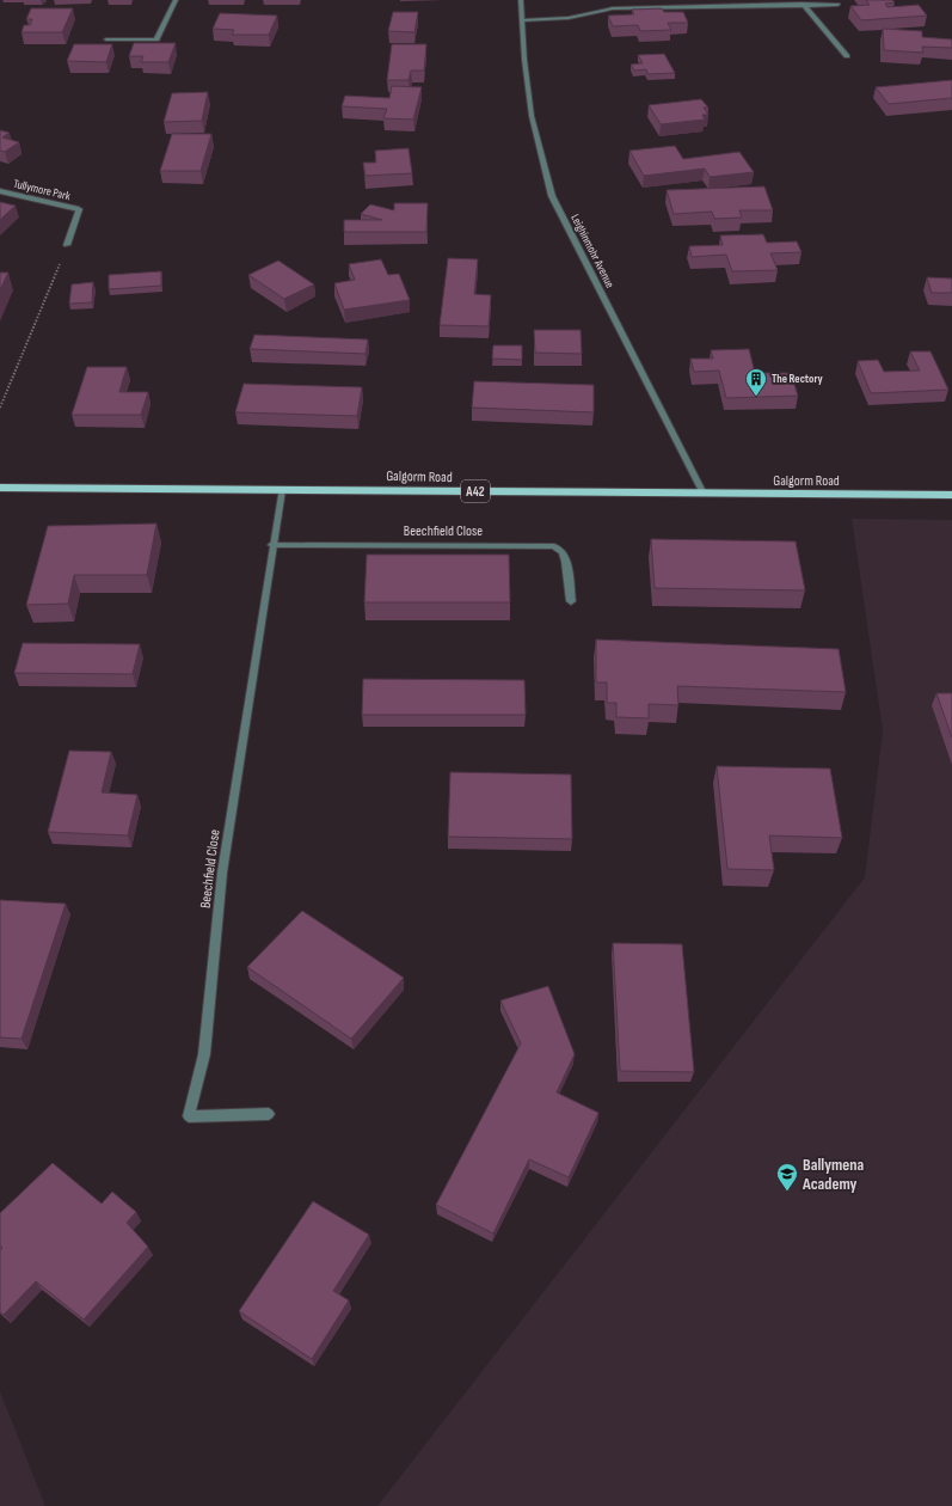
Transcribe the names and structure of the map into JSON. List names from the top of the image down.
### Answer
{
  "streets": {
    "main road": ["Galgorm Road", "A42"],
    "street": ["Tullymore Park", "Leighinmohr Avenue", "Beechfield Close"]
  },
  "crossings": [
    ["Leighinmohr Avenue", "Galgorm Road"],
    ["Galgorm Road", "Beechfield Close"]
  ],
  "places": {
    "building": ["The Rectory"],
    "school or university": ["Ballymena Academy"]
  }
}
